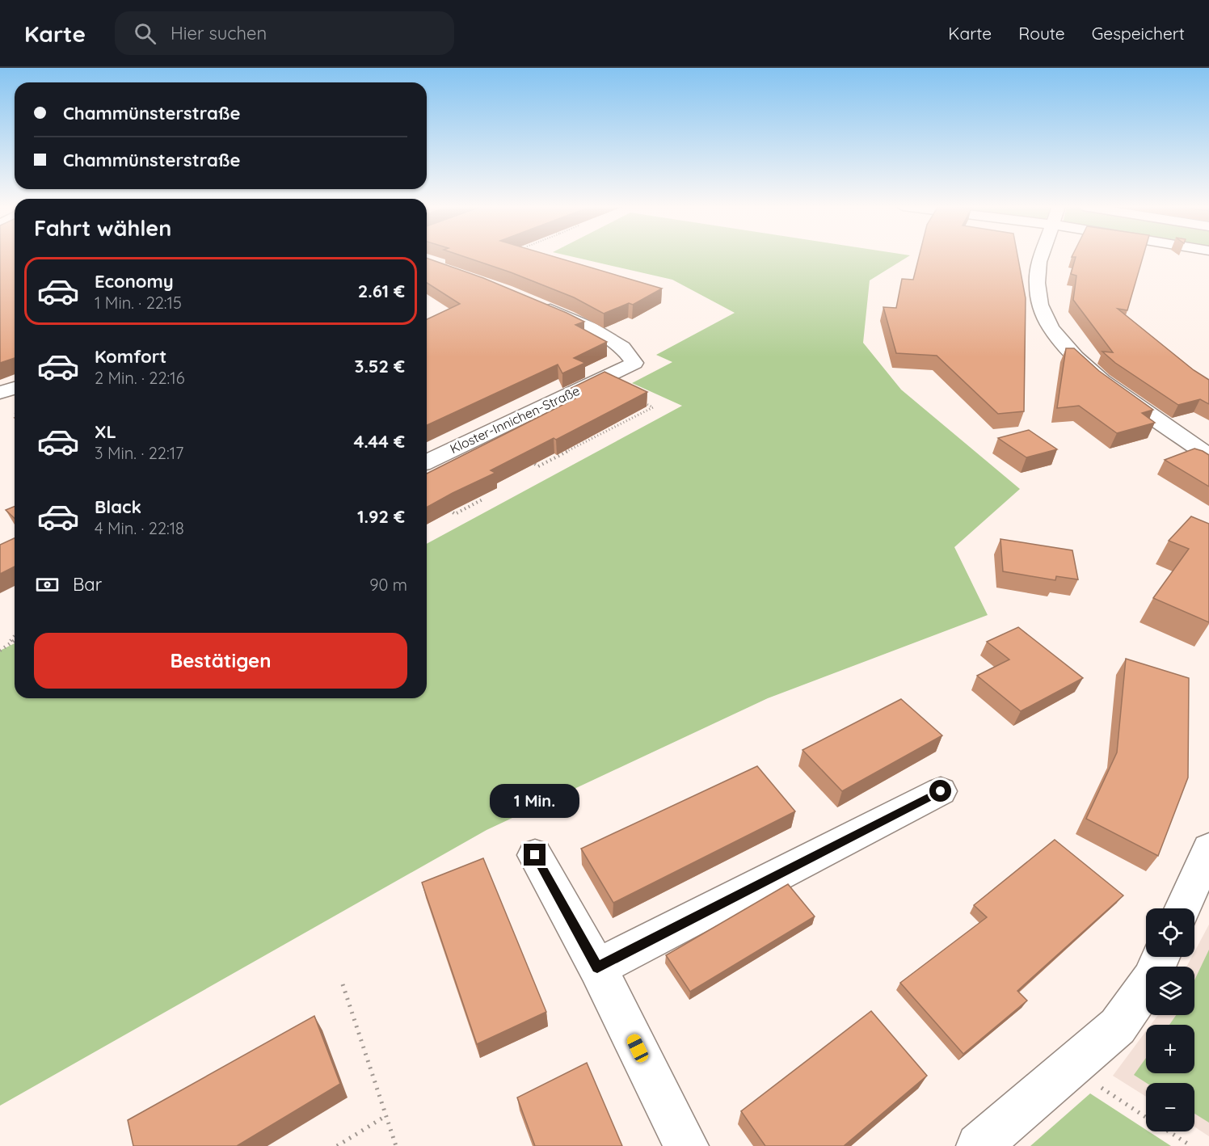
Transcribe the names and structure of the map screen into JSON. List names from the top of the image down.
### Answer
{
  "streets": {
    "street": ["Kloster-Innichen-Straße"]
  },
  "page": {
    "header": "Karte",
    "search": "Hier suchen",
    "nav": ["Karte", "Route", "Gespeichert"],
    "banner": ["Chammünsterstraße", "Chammünsterstraße"],
    "heading": "Fahrt wählen",
    "list": [
      {
        "name": "Economy",
        "note": "1 Min. · 22:15",
        "value": "2.61 €"
      },
      {
        "name": "Komfort",
        "note": "2 Min. · 22:16",
        "value": "3.52 €"
      },
      {
        "name": "XL",
        "note": "3 Min. · 22:17",
        "value": "4.44 €"
      },
      {
        "name": "Black",
        "note": "4 Min. · 22:18",
        "value": "1.92 €"
      }
    ],
    "pay": ["Bar", "90 m"],
    "buttons": "Bestätigen",
    "bubble": "1 Min.",
    "map_buttons": ["+", "−"]
  }
}
